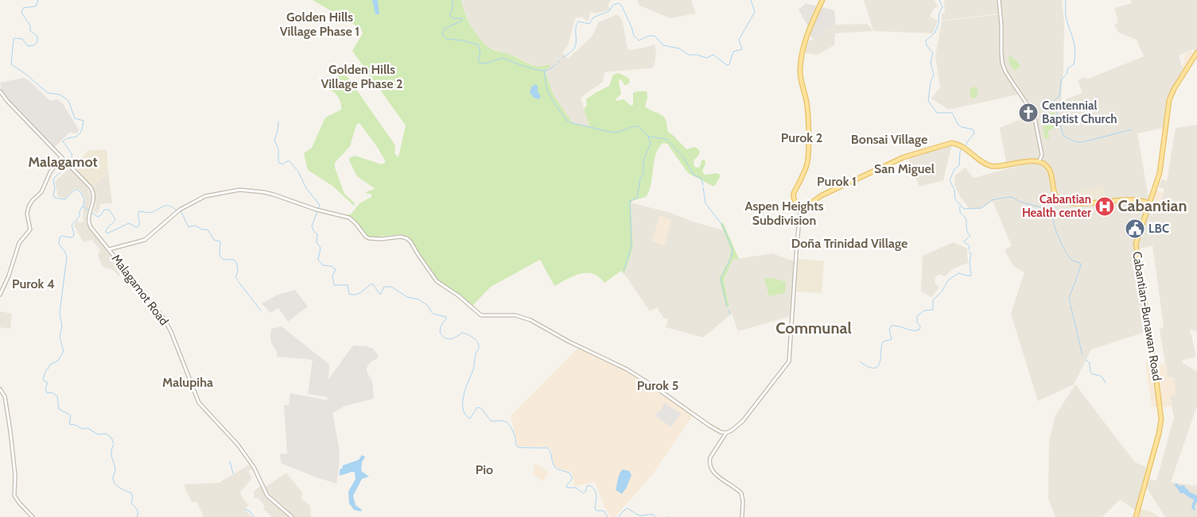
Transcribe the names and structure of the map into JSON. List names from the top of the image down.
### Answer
{
  "streets": {
    "main road": ["Cabantian-Bunawan Road"],
    "street": ["Malagamot Road"]
  },
  "districts": [
    "Golden Hills Village Phase 1",
    "Golden Hills Village Phase 2",
    "Purok 2",
    "Bonsai Village",
    "Malagamot",
    "San Miguel",
    "Purok 1",
    "Aspen Heights Subdivision",
    "Cabantian",
    "Doña Trinidad Village",
    "Purok 4",
    "Communal",
    "Malupiha",
    "Purok 5",
    "Pio"
  ],
  "places": {
    "church": ["Centennial Baptist Church"],
    "hospital": ["Cabantian Health center"],
    "public building": ["LBC"]
  }
}
